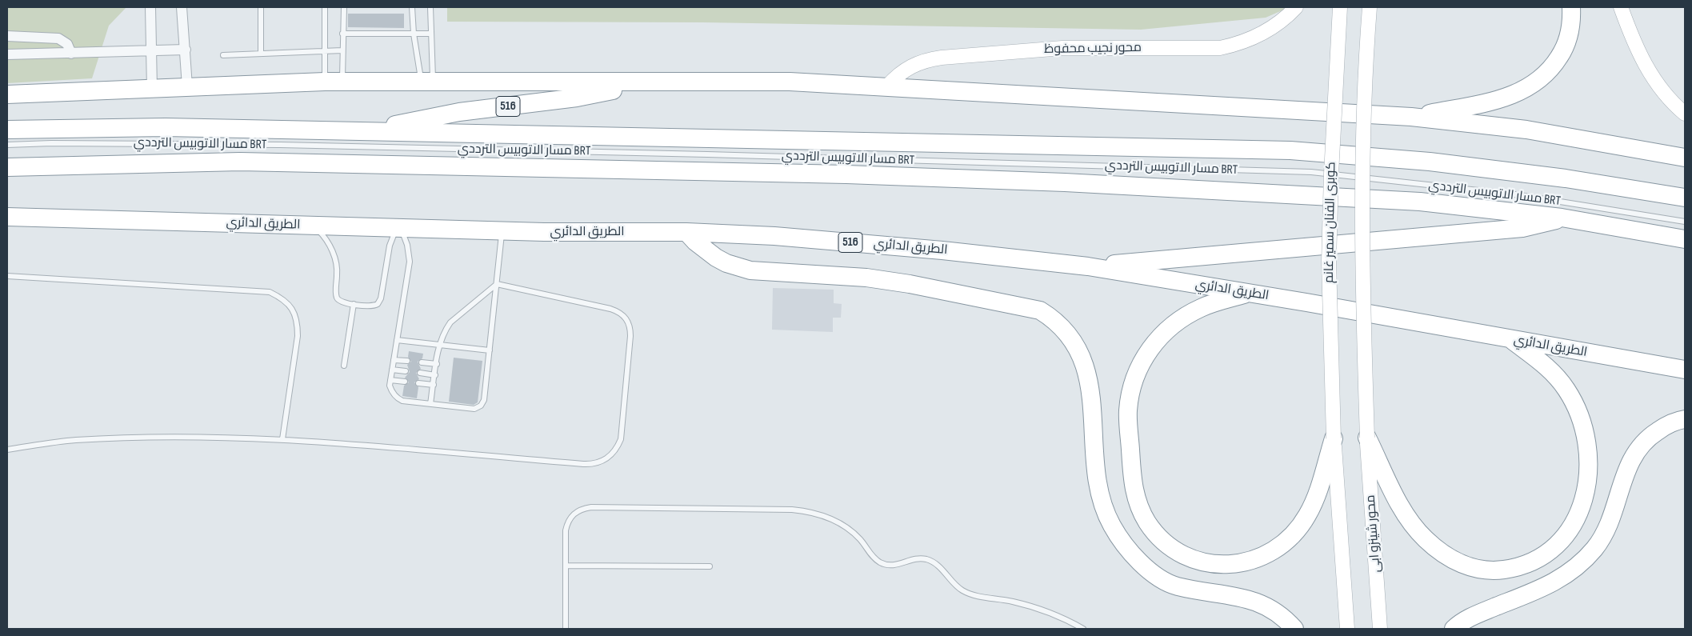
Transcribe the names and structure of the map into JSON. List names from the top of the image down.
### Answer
{
  "streets": {
    "highway": ["516", "الطريق الدائري"],
    "main road": ["محور نجيب محفوظ", "كوبرى الفنان سمير غانم", "محور شينزو ابى"],
    "lane": ["مسار الاتوبيس الترددي BRT"]
  },
  "crossings": [
    ["محور نجيب محفوظ", "516"]
  ]
}
